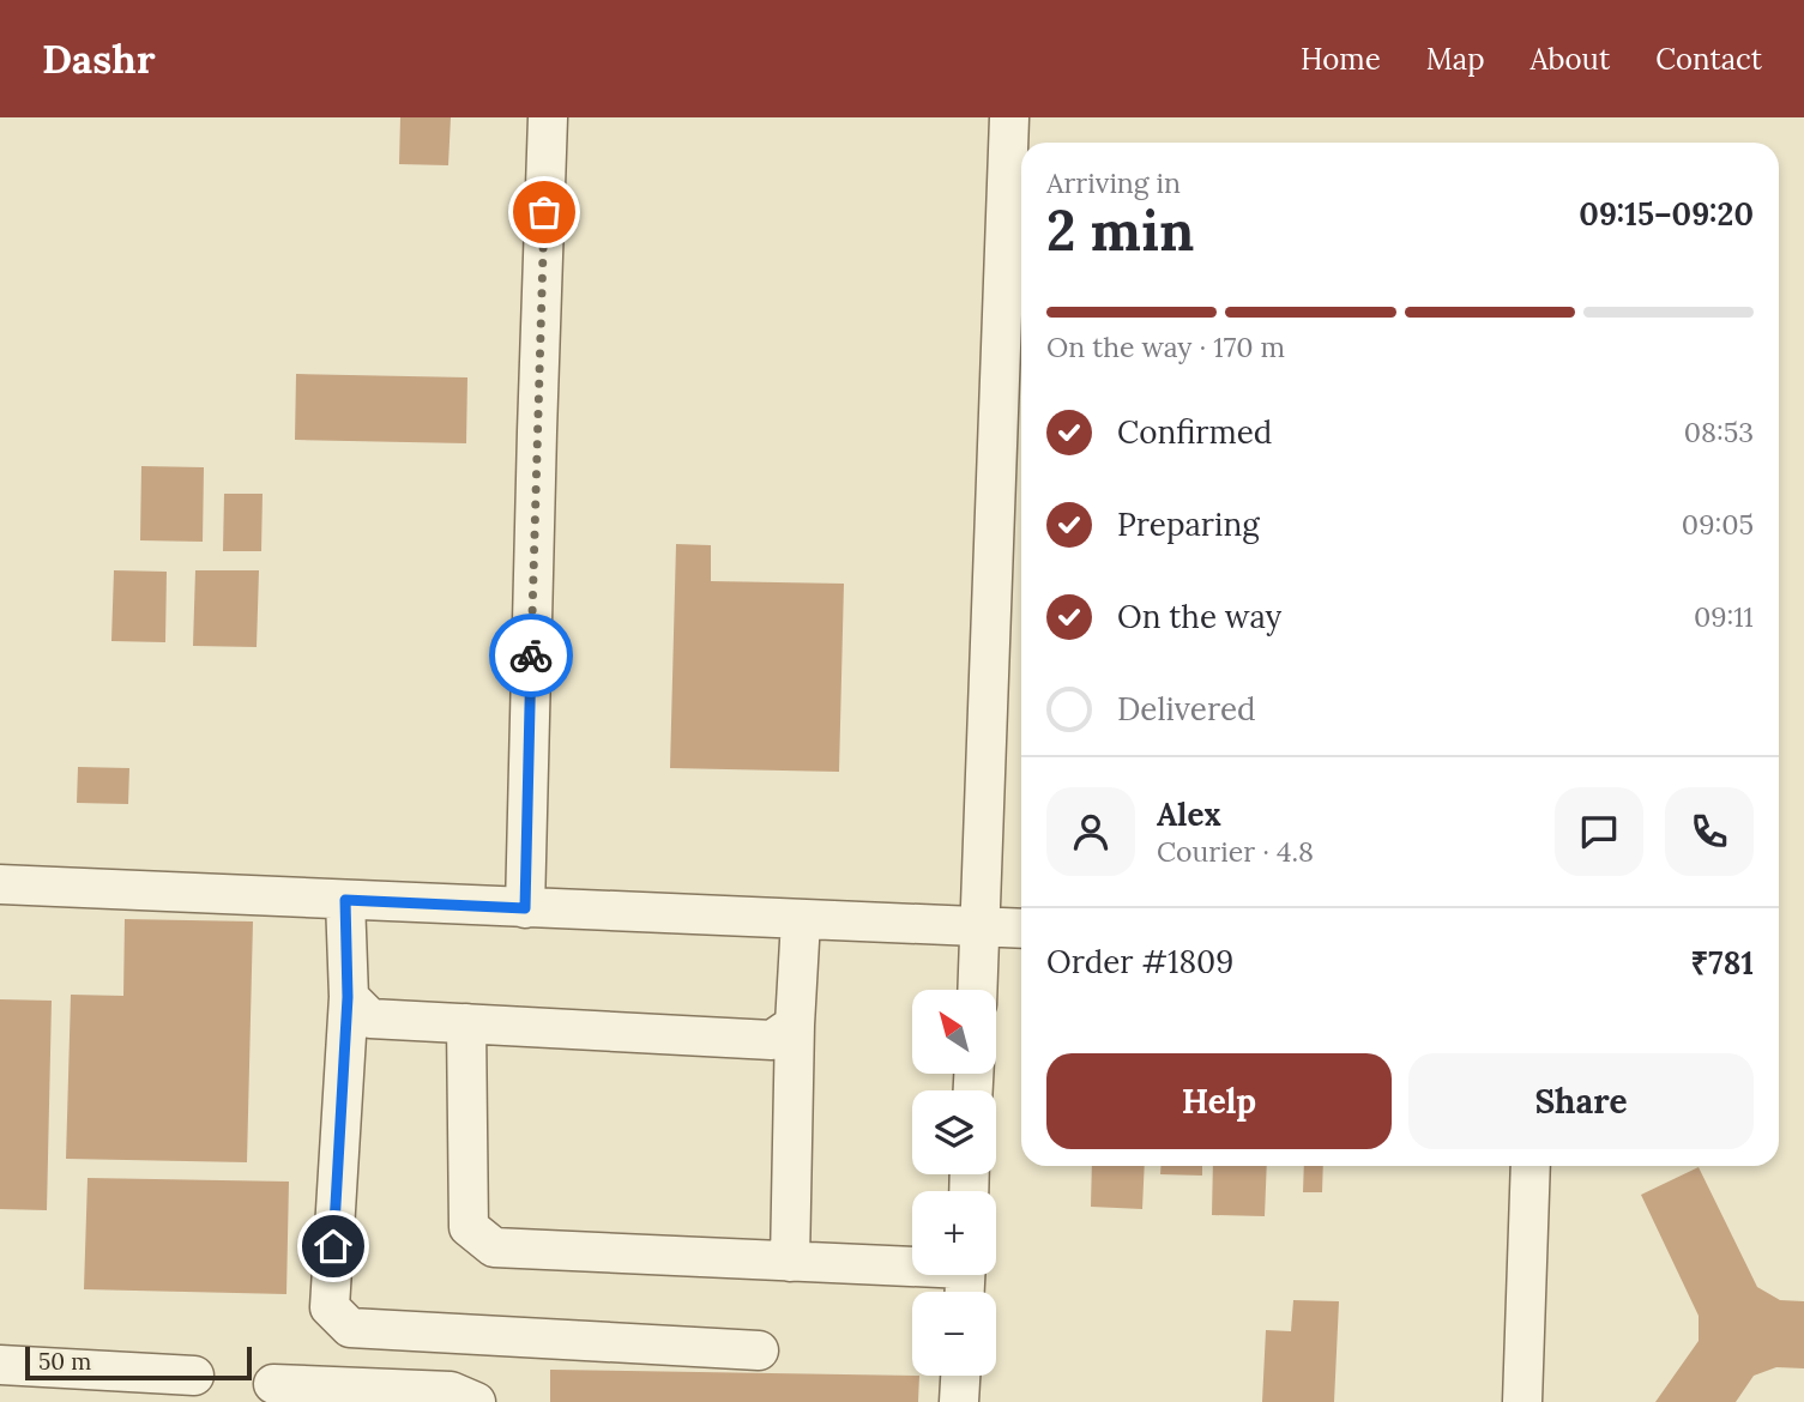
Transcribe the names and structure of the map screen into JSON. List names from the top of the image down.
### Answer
{
  "scale_bar": "50 m",
  "north": "top left",
  "page": {
    "header": "Dashr",
    "nav": [
      "Home",
      "Map",
      "About",
      "Contact"
    ],
    "heading": ["2 min", "Arriving in", "09:15–09:20"],
    "panel": [
      "Alex",
      "Courier · 4.8",
      "Order #1809",
      "₹781"
    ],
    "bar": "On the way · 170 m",
    "list": [
      ["Confirmed", "08:53"],
      ["Preparing", "09:05"],
      ["On the way", "09:11"],
      "Delivered"
    ],
    "map_buttons": ["+", "−"],
    "buttons": ["Help", "Share"],
    "scale": "50 m"
  }
}
